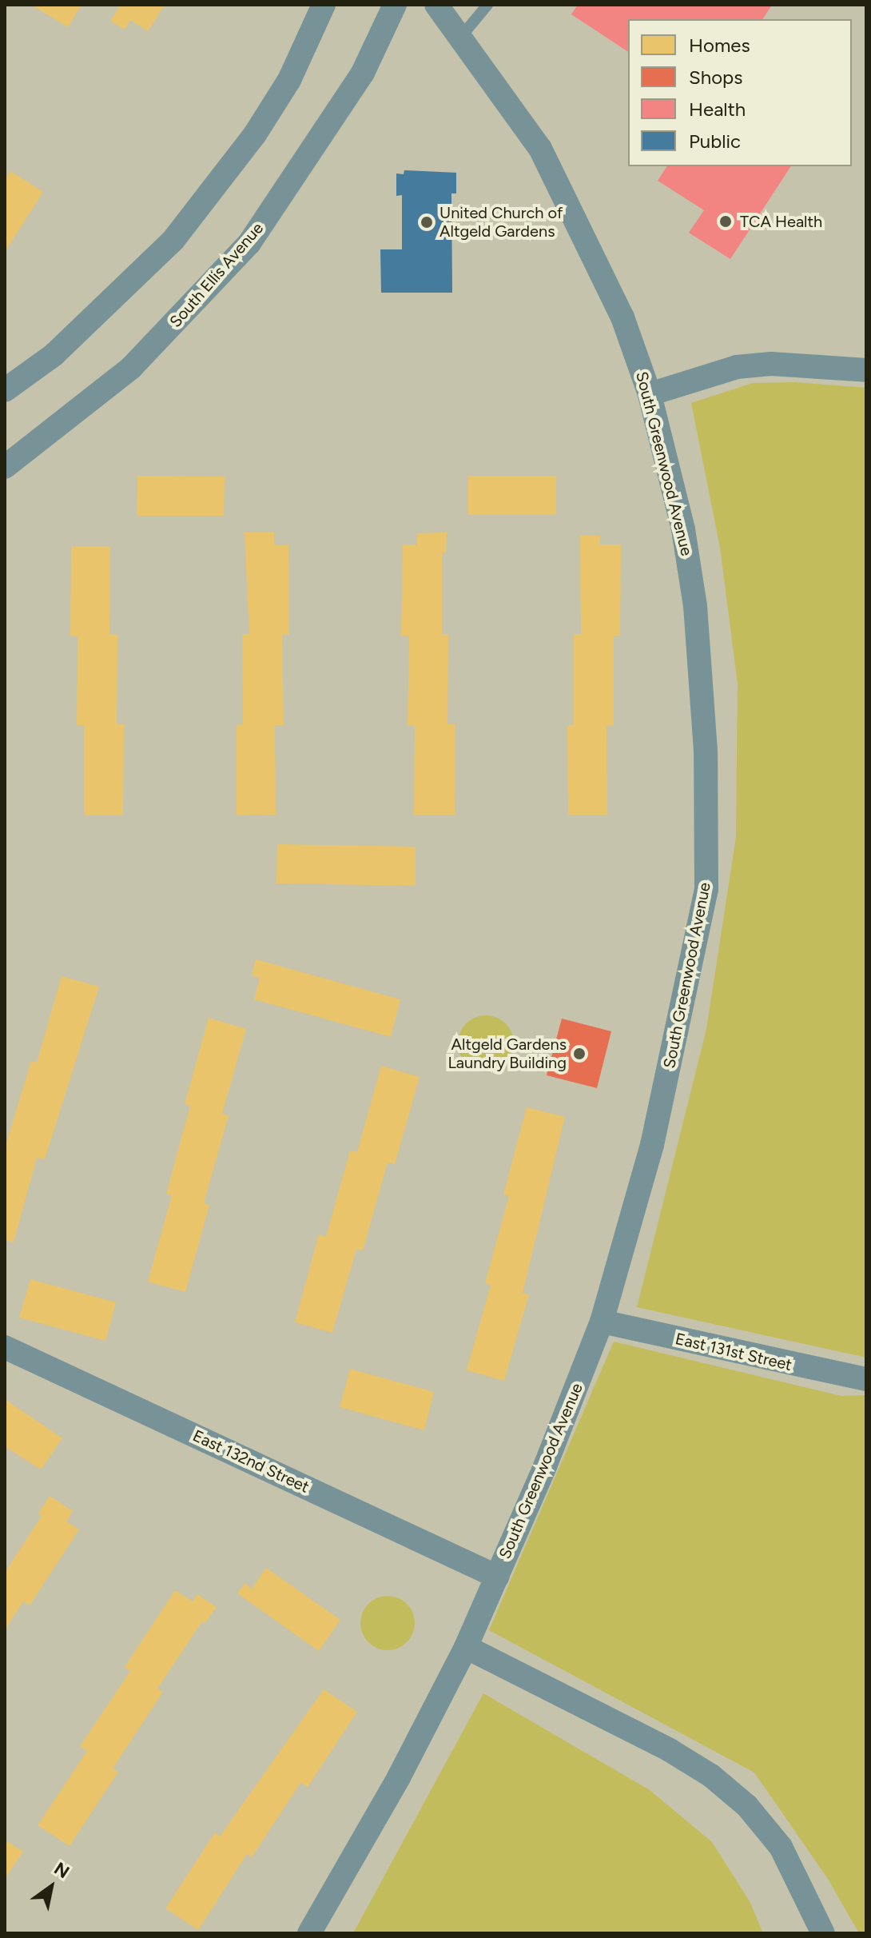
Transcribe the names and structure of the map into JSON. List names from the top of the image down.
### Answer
{
  "streets": {
    "street": [
      "South Ellis Avenue",
      "South Greenwood Avenue",
      "East 131st Street",
      "East 132nd Street"
    ]
  },
  "crossings": [
    ["South Greenwood Avenue", "East 131st Street"],
    ["South Greenwood Avenue", "East 132nd Street"]
  ],
  "places": ["TCA Health", "United Church of Altgeld Gardens", "Altgeld Gardens Laundry Building"],
  "legend": [
    "Homes",
    "Shops",
    "Health",
    "Public"
  ],
  "north": "top right"
}
